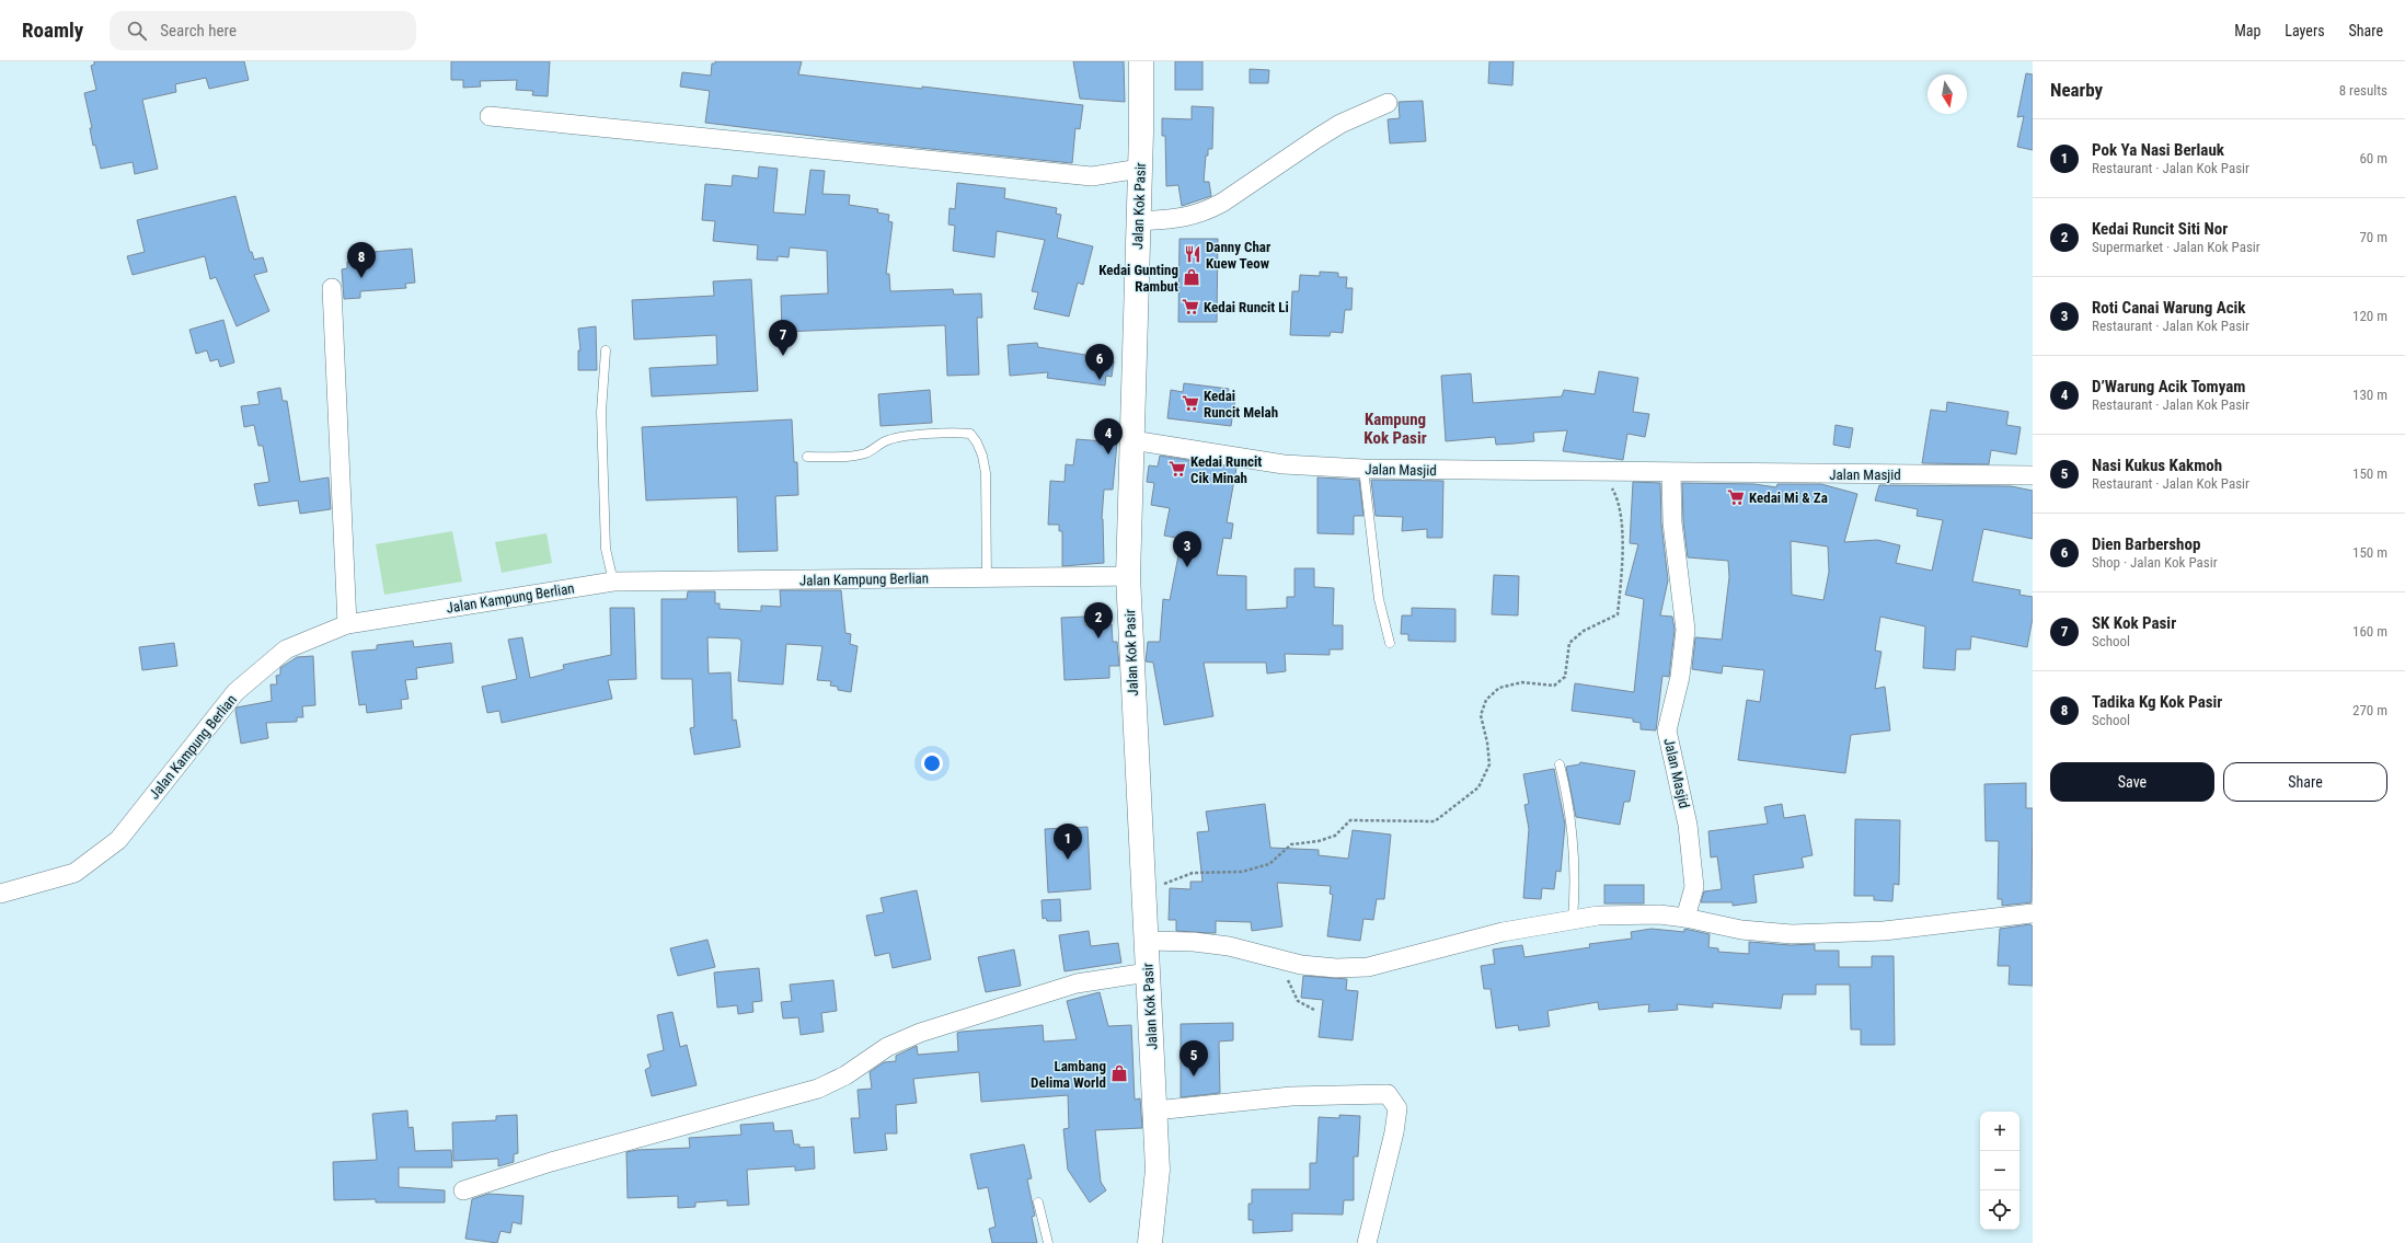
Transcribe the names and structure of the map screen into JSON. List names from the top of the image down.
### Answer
{
  "streets": {
    "street": ["Jalan Kok Pasir", "Jalan Masjid", "Jalan Kampung Berlian"]
  },
  "crossings": [
    ["Jalan Kok Pasir", "Jalan Masjid"],
    ["Jalan Kok Pasir", "Jalan Kampung Berlian"]
  ],
  "districts": ["Kampung Kok Pasir"],
  "places": {
    "restaurant": ["Danny Char Kuew Teow"],
    "shop": ["Kedai Gunting Rambut", "Lambang Delima World"],
    "supermarket": [
      "Kedai Runcit Li",
      "Kedai Runcit Melah",
      "Kedai Runcit Cik Minah",
      "Kedai Mi & Za"
    ]
  },
  "north": "bottom",
  "page": {
    "header": "Roamly",
    "search": "Search here",
    "nav": ["Map", "Layers", "Share"],
    "heading": ["Nearby", "8 results"],
    "list": [
      {
        "mark": "1",
        "name": "Pok Ya Nasi Berlauk",
        "note": "Restaurant · Jalan Kok Pasir",
        "value": "60 m"
      },
      {
        "mark": "2",
        "name": "Kedai Runcit Siti Nor",
        "note": "Supermarket · Jalan Kok Pasir",
        "value": "70 m"
      },
      {
        "mark": "3",
        "name": "Roti Canai Warung Acik",
        "note": "Restaurant · Jalan Kok Pasir",
        "value": "120 m"
      },
      {
        "mark": "4",
        "name": "D’Warung Acik Tomyam",
        "note": "Restaurant · Jalan Kok Pasir",
        "value": "130 m"
      },
      {
        "mark": "5",
        "name": "Nasi Kukus Kakmoh",
        "note": "Restaurant · Jalan Kok Pasir",
        "value": "150 m"
      },
      {
        "mark": "6",
        "name": "Dien Barbershop",
        "note": "Shop · Jalan Kok Pasir",
        "value": "150 m"
      },
      {
        "mark": "7",
        "name": "SK Kok Pasir",
        "note": "School",
        "value": "160 m"
      },
      {
        "mark": "8",
        "name": "Tadika Kg Kok Pasir",
        "note": "School",
        "value": "270 m"
      }
    ],
    "pins": [
      "8",
      "7",
      "6",
      "4",
      "3",
      "2",
      "1",
      "5"
    ],
    "buttons": ["Save", "Share"],
    "map_buttons": ["+", "−"]
  }
}
